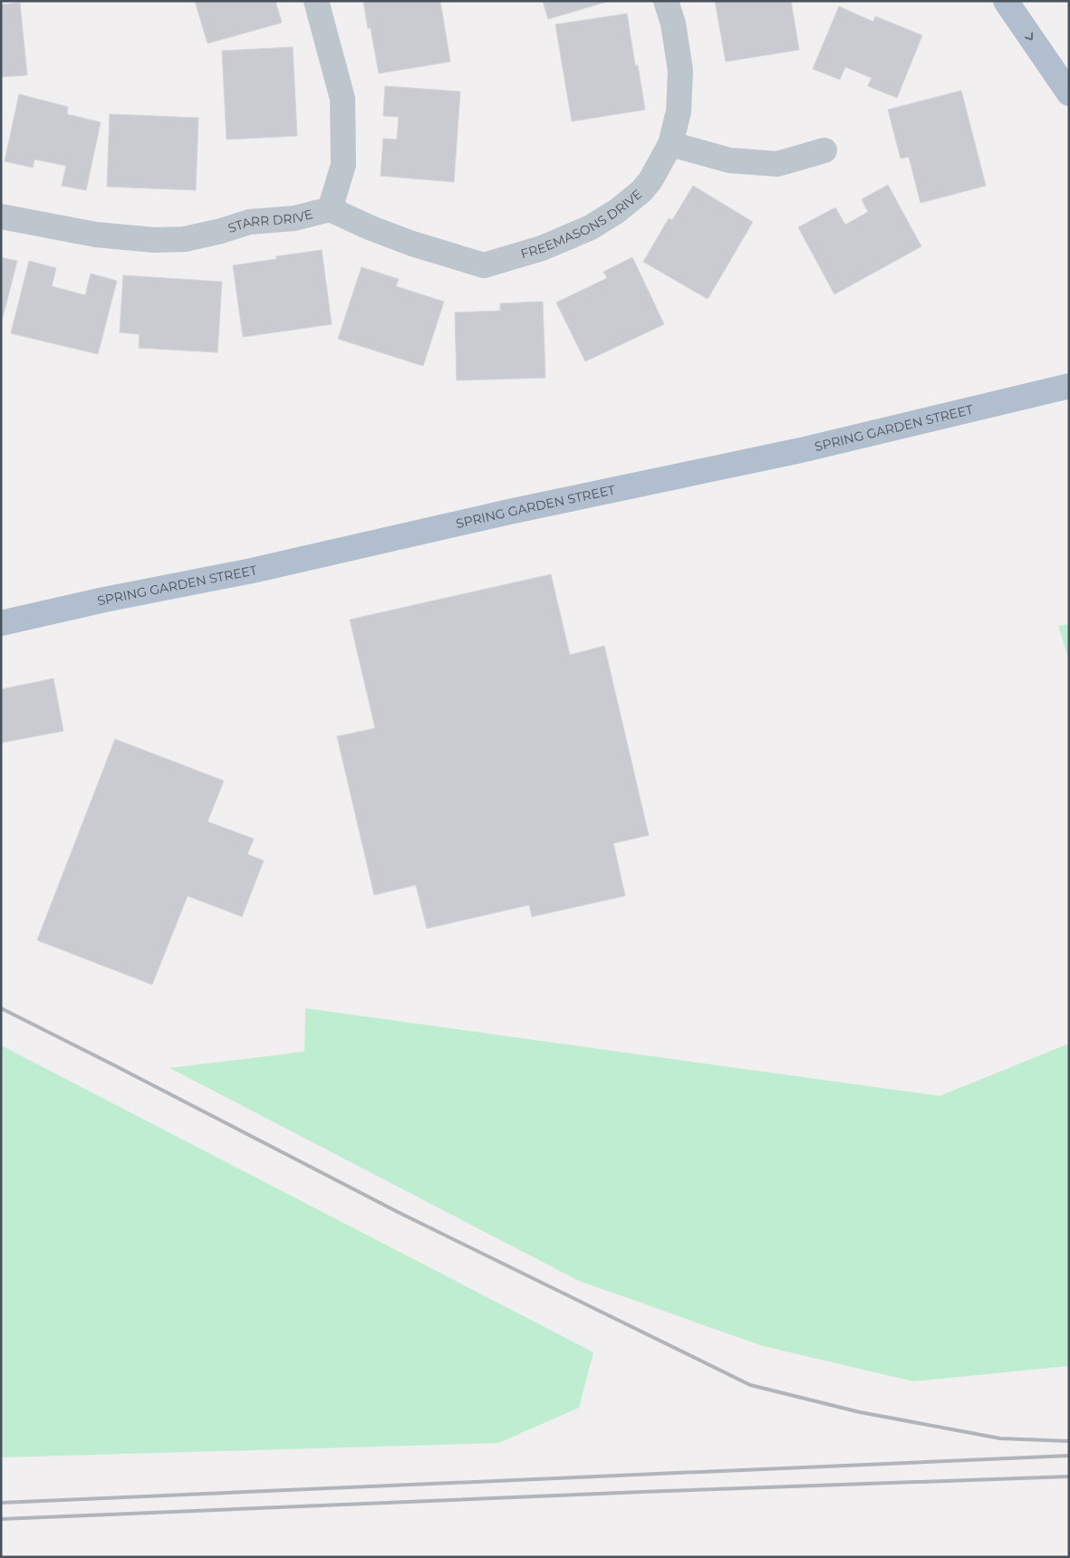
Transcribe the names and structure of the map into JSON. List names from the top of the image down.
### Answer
{
  "streets": {
    "main road": ["SPRING GARDEN STREET"],
    "street": ["STARR DRIVE", "FREEMASONS DRIVE"]
  },
  "crossings": [
    ["STARR DRIVE", "FREEMASONS DRIVE"]
  ]
}
